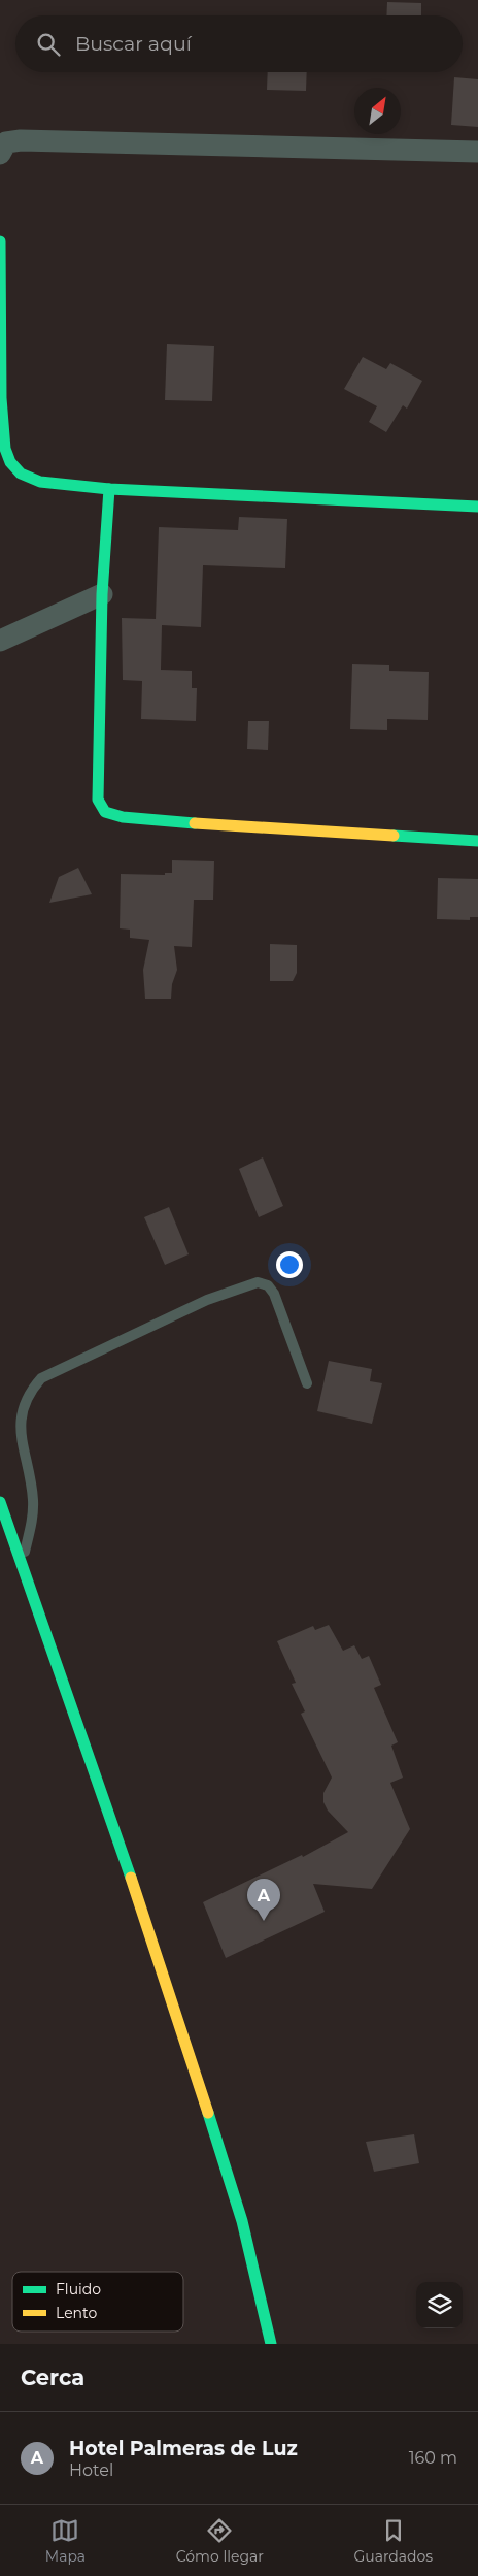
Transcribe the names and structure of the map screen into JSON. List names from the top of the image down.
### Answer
{
  "legend": ["Fluido", "Lento"],
  "north": "top right",
  "page": {
    "search": "Buscar aquí",
    "pins": "A",
    "heading": "Cerca",
    "list": [
      {
        "mark": "A",
        "name": "Hotel Palmeras de Luz",
        "note": "Hotel",
        "value": "160 m"
      }
    ],
    "nav": ["Mapa", "Cómo llegar", "Guardados"]
  }
}
